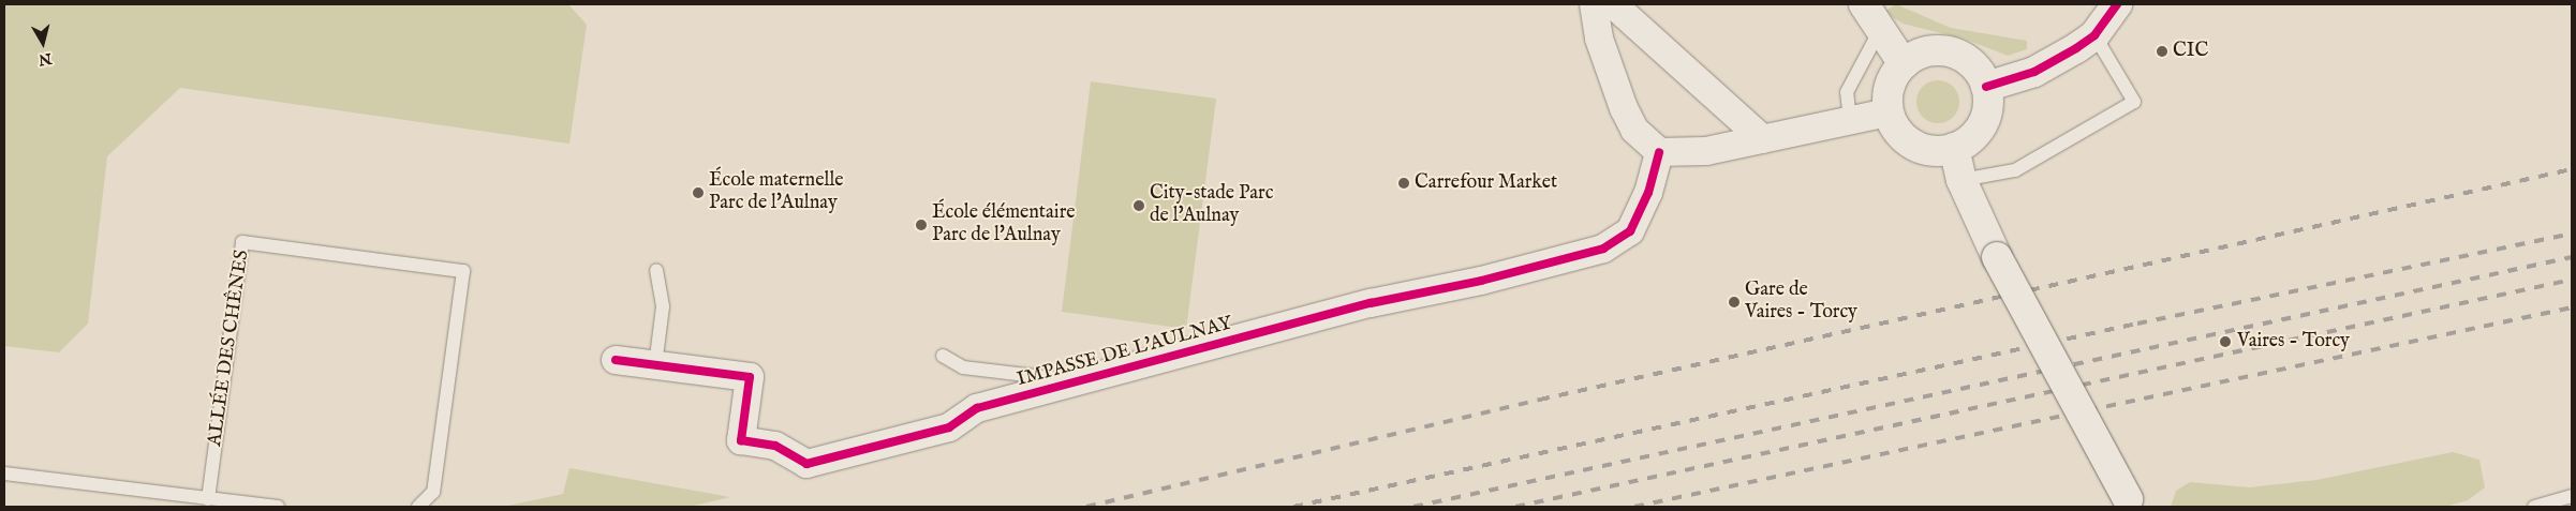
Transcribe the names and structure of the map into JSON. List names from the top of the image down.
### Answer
{
  "streets": {
    "street": ["IMPASSE DE L'AULNAY"],
    "lane": ["ALLÉE DES CHÊNES"]
  },
  "places": [
    "CIC",
    "Carrefour Market",
    "École maternelle Parc de l'Aulnay",
    "City-stade Parc de l'Aulnay",
    "École élémentaire Parc de l'Aulnay",
    "Gare de Vaires - Torcy",
    "Vaires - Torcy"
  ],
  "north": "bottom"
}
